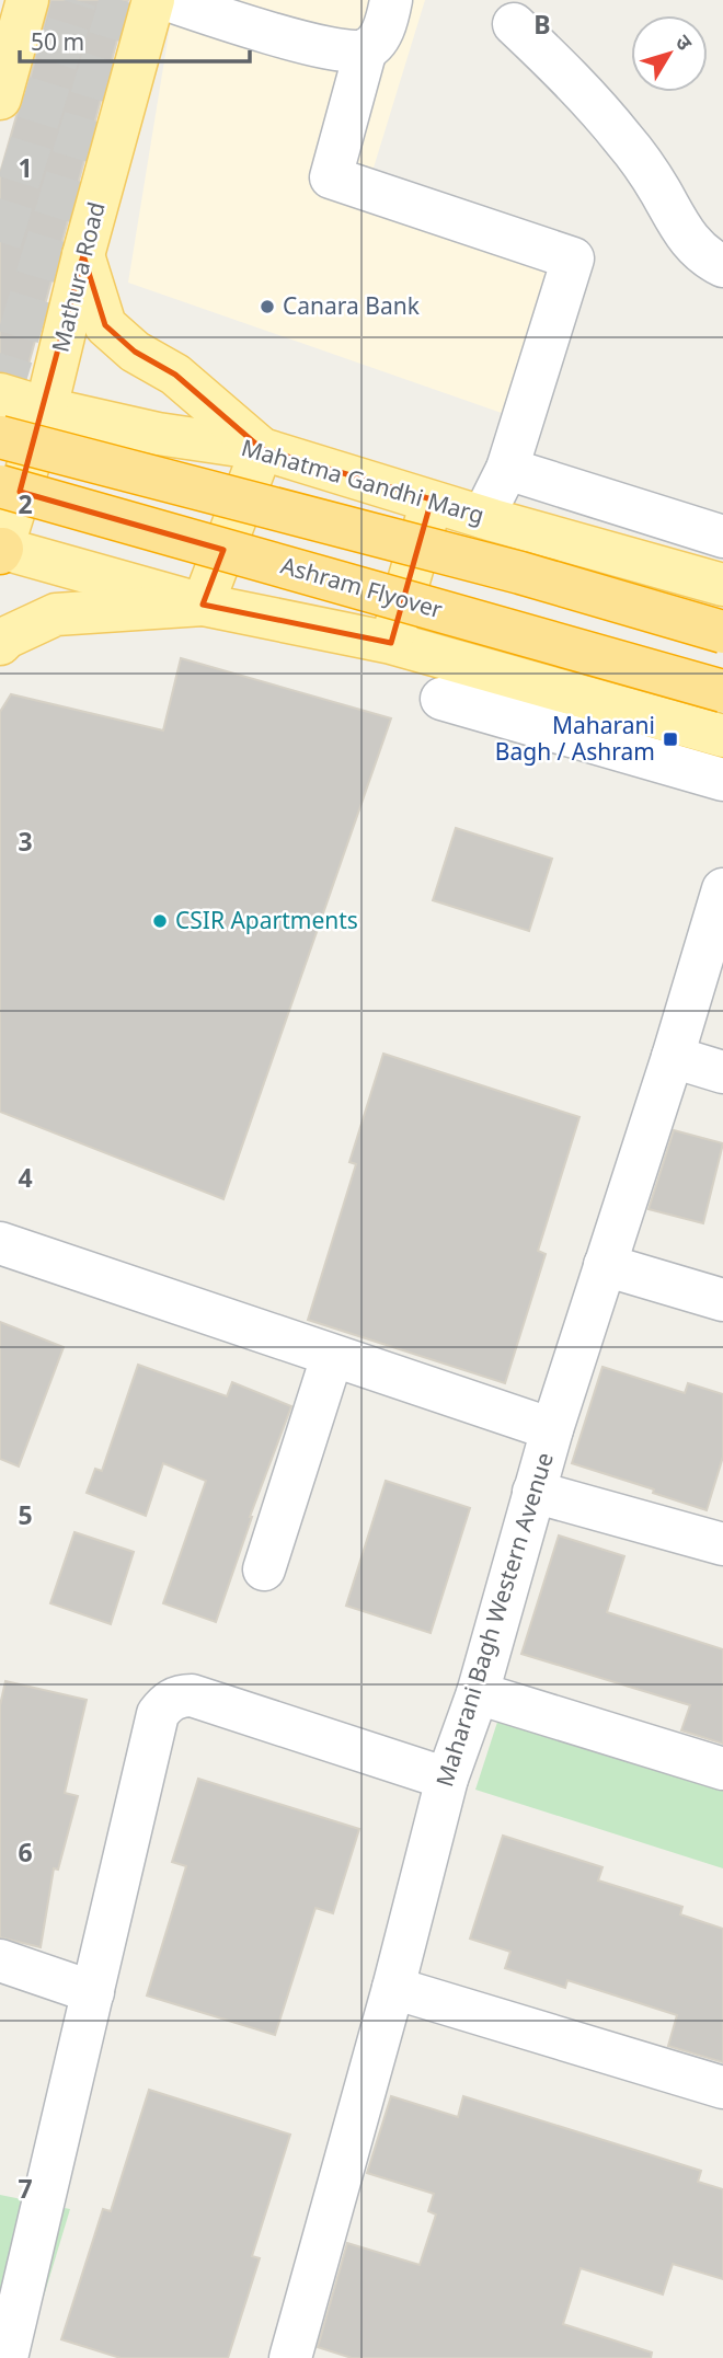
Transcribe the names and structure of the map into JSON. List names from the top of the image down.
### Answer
{
  "streets": {
    "highway": ["Ashram Flyover"],
    "main road": ["Mathura Road", "Mahatma Gandhi Marg"],
    "street": ["Maharani Bagh Western Avenue"]
  },
  "crossings": [
    ["Mathura Road", "Mahatma Gandhi Marg"]
  ],
  "places": {
    "other": ["Canara Bank", "CSIR Apartments"],
    "transit": ["Maharani Bagh / Ashram"]
  },
  "scale_bar": "50 m",
  "north": "top right",
  "grid": {
    "columns": ["B"],
    "rows": [
      "1",
      "2",
      "3",
      "4",
      "5",
      "6",
      "7"
    ]
  }
}
